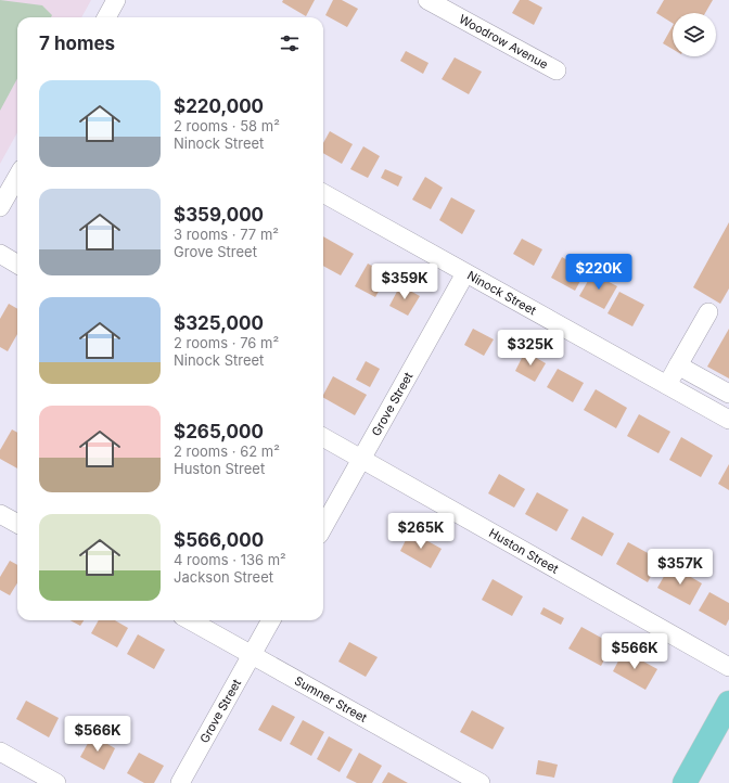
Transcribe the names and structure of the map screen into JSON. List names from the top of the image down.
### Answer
{
  "streets": {
    "street": [
      "Woodrow Avenue",
      "Ninock Street",
      "Grove Street",
      "Huston Street",
      "Sumner Street"
    ]
  },
  "crossings": [
    ["Ninock Street", "Grove Street"],
    ["Grove Street", "Huston Street"],
    ["Grove Street", "Sumner Street"]
  ],
  "page": {
    "heading": "7 homes",
    "list": [
      {
        "name": "$220,000",
        "note": "2 rooms · 58 m² · Ninock Street"
      },
      {
        "name": "$359,000",
        "note": "3 rooms · 77 m² · Grove Street"
      },
      {
        "name": "$325,000",
        "note": "2 rooms · 76 m² · Ninock Street"
      },
      {
        "name": "$265,000",
        "note": "2 rooms · 62 m² · Huston Street"
      },
      {
        "name": "$566,000",
        "note": "4 rooms · 136 m² · Jackson Street"
      }
    ],
    "price": [
      "$220K",
      "$359K",
      "$325K",
      "$265K",
      "$357K",
      "$566K",
      "$566K"
    ]
  }
}
